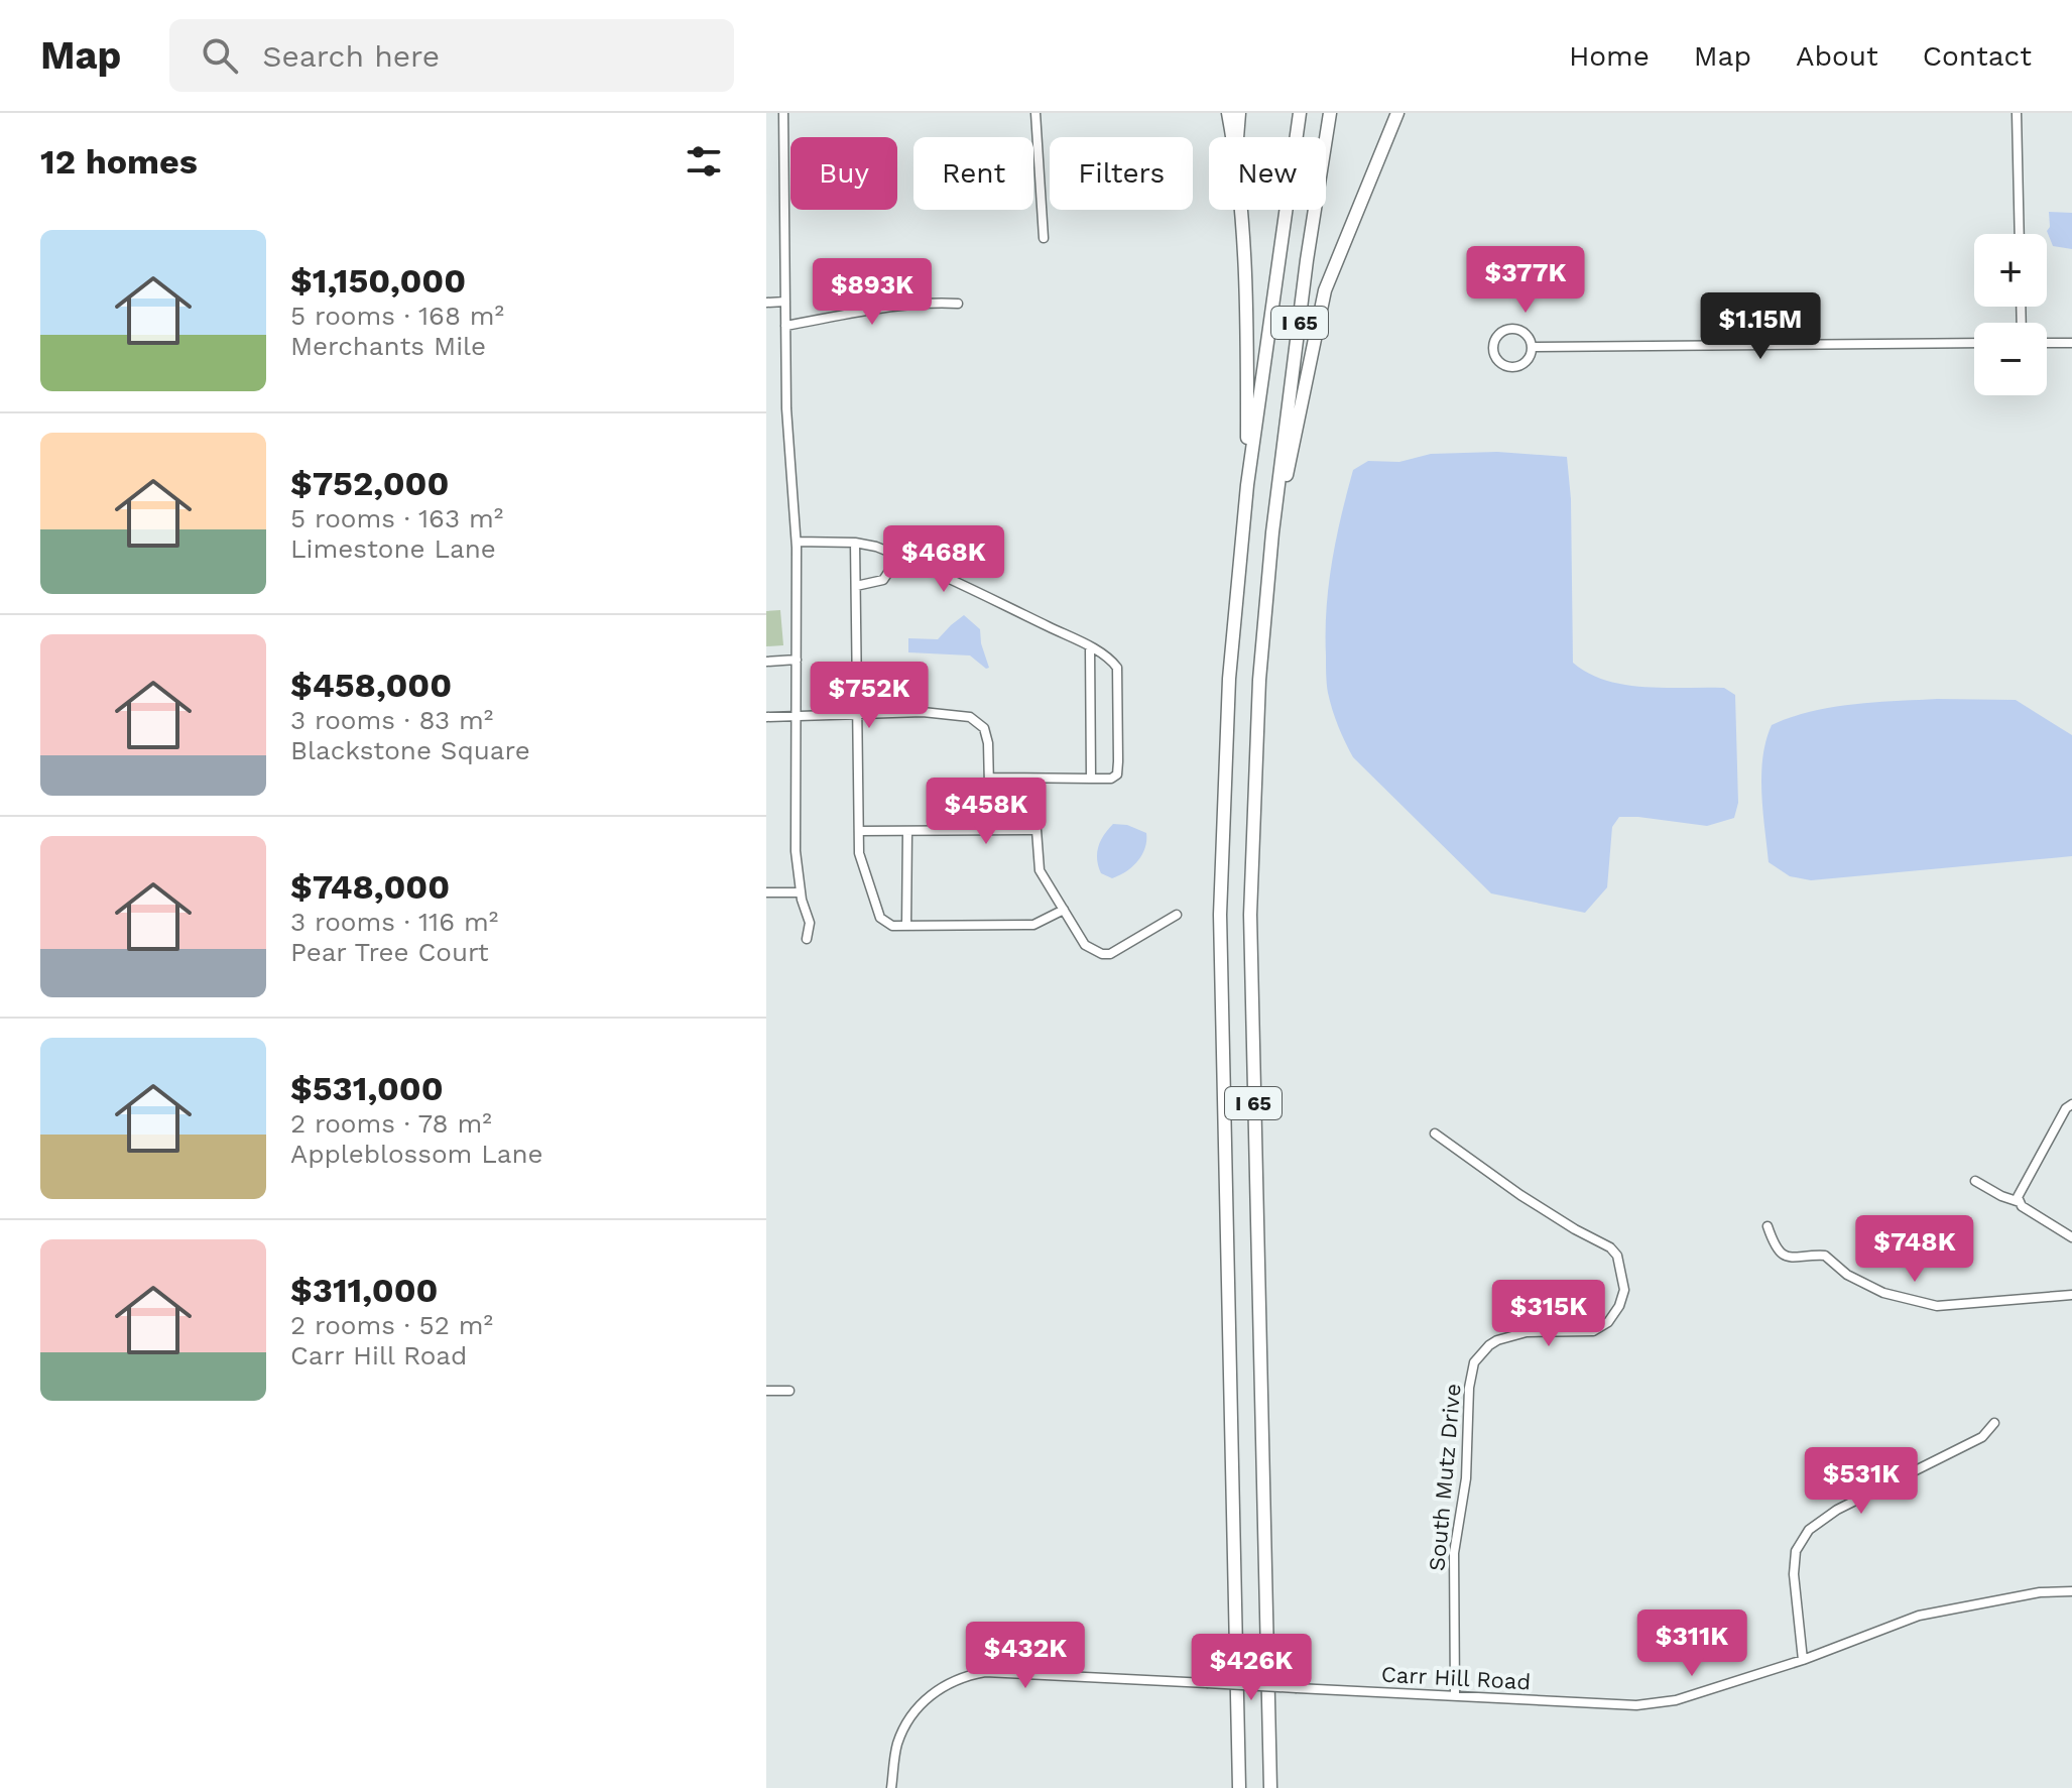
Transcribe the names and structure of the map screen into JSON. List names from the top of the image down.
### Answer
{
  "streets": {
    "highway": ["I 65"],
    "street": ["South Mutz Drive", "Carr Hill Road"]
  },
  "crossings": [
    ["South Mutz Drive", "Carr Hill Road"]
  ],
  "page": {
    "header": "Map",
    "search": "Search here",
    "nav": [
      "Home",
      "Map",
      "About",
      "Contact"
    ],
    "heading": "12 homes",
    "chip": [
      "Buy",
      "Rent",
      "Filters",
      "New"
    ],
    "list": [
      {
        "name": "$1,150,000",
        "note": "5 rooms · 168 m² · Merchants Mile"
      },
      {
        "name": "$752,000",
        "note": "5 rooms · 163 m² · Limestone Lane"
      },
      {
        "name": "$458,000",
        "note": "3 rooms · 83 m² · Blackstone Square"
      },
      {
        "name": "$748,000",
        "note": "3 rooms · 116 m² · Pear Tree Court"
      },
      {
        "name": "$531,000",
        "note": "2 rooms · 78 m² · Appleblossom Lane"
      },
      {
        "name": "$311,000",
        "note": "2 rooms · 52 m² · Carr Hill Road"
      }
    ],
    "map_buttons": ["+", "−"],
    "price": [
      "$377K",
      "$893K",
      "$1.15M",
      "$468K",
      "$752K",
      "$458K",
      "$748K",
      "$315K",
      "$531K",
      "$311K",
      "$432K",
      "$426K"
    ]
  }
}
